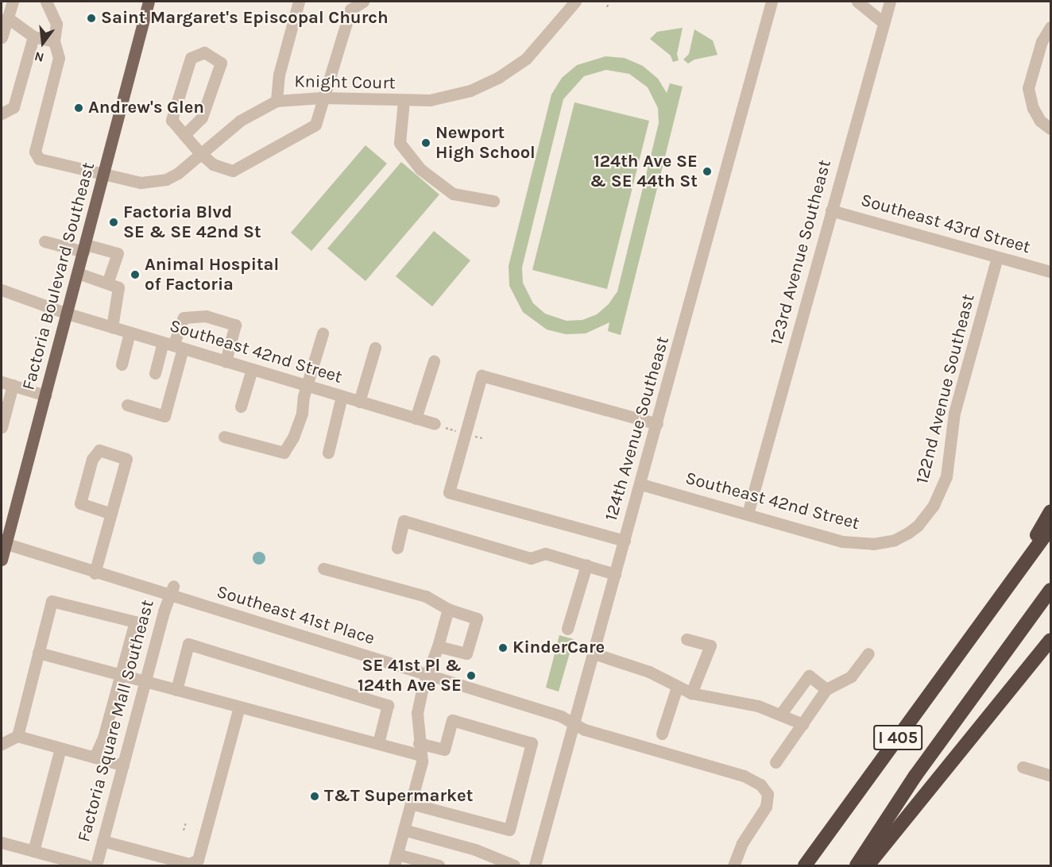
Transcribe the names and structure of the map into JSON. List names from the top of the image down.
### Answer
{
  "streets": {
    "highway": ["I 405"],
    "main road": ["Factoria Boulevard Southeast"],
    "street": [
      "Knight Court",
      "Southeast 43rd Street",
      "123rd Avenue Southeast",
      "Southeast 42nd Street",
      "122nd Avenue Southeast",
      "124th Avenue Southeast",
      "Southeast 41st Place",
      "Factoria Square Mall Southeast"
    ]
  },
  "crossings": [
    ["Knight Court", "Factoria Boulevard Southeast"],
    ["Southeast 43rd Street", "123rd Avenue Southeast"],
    ["Southeast 43rd Street", "122nd Avenue Southeast"],
    ["123rd Avenue Southeast", "Southeast 42nd Street"],
    ["Factoria Boulevard Southeast", "Southeast 42nd Street"],
    ["Factoria Boulevard Southeast", "Southeast 41st Place"],
    ["Southeast 42nd Street", "122nd Avenue Southeast"],
    ["Southeast 42nd Street", "124th Avenue Southeast"],
    ["124th Avenue Southeast", "Southeast 41st Place"],
    ["Southeast 41st Place", "Factoria Square Mall Southeast"]
  ],
  "places": [
    "Saint Margaret's Episcopal Church",
    "Andrew's Glen",
    "Newport High School",
    "124th Ave SE & SE 44th St",
    "Factoria Blvd SE & SE 42nd St",
    "Animal Hospital of Factoria",
    "KinderCare",
    "SE 41st Pl & 124th Ave SE",
    "T&T Supermarket"
  ],
  "north": "bottom"
}
